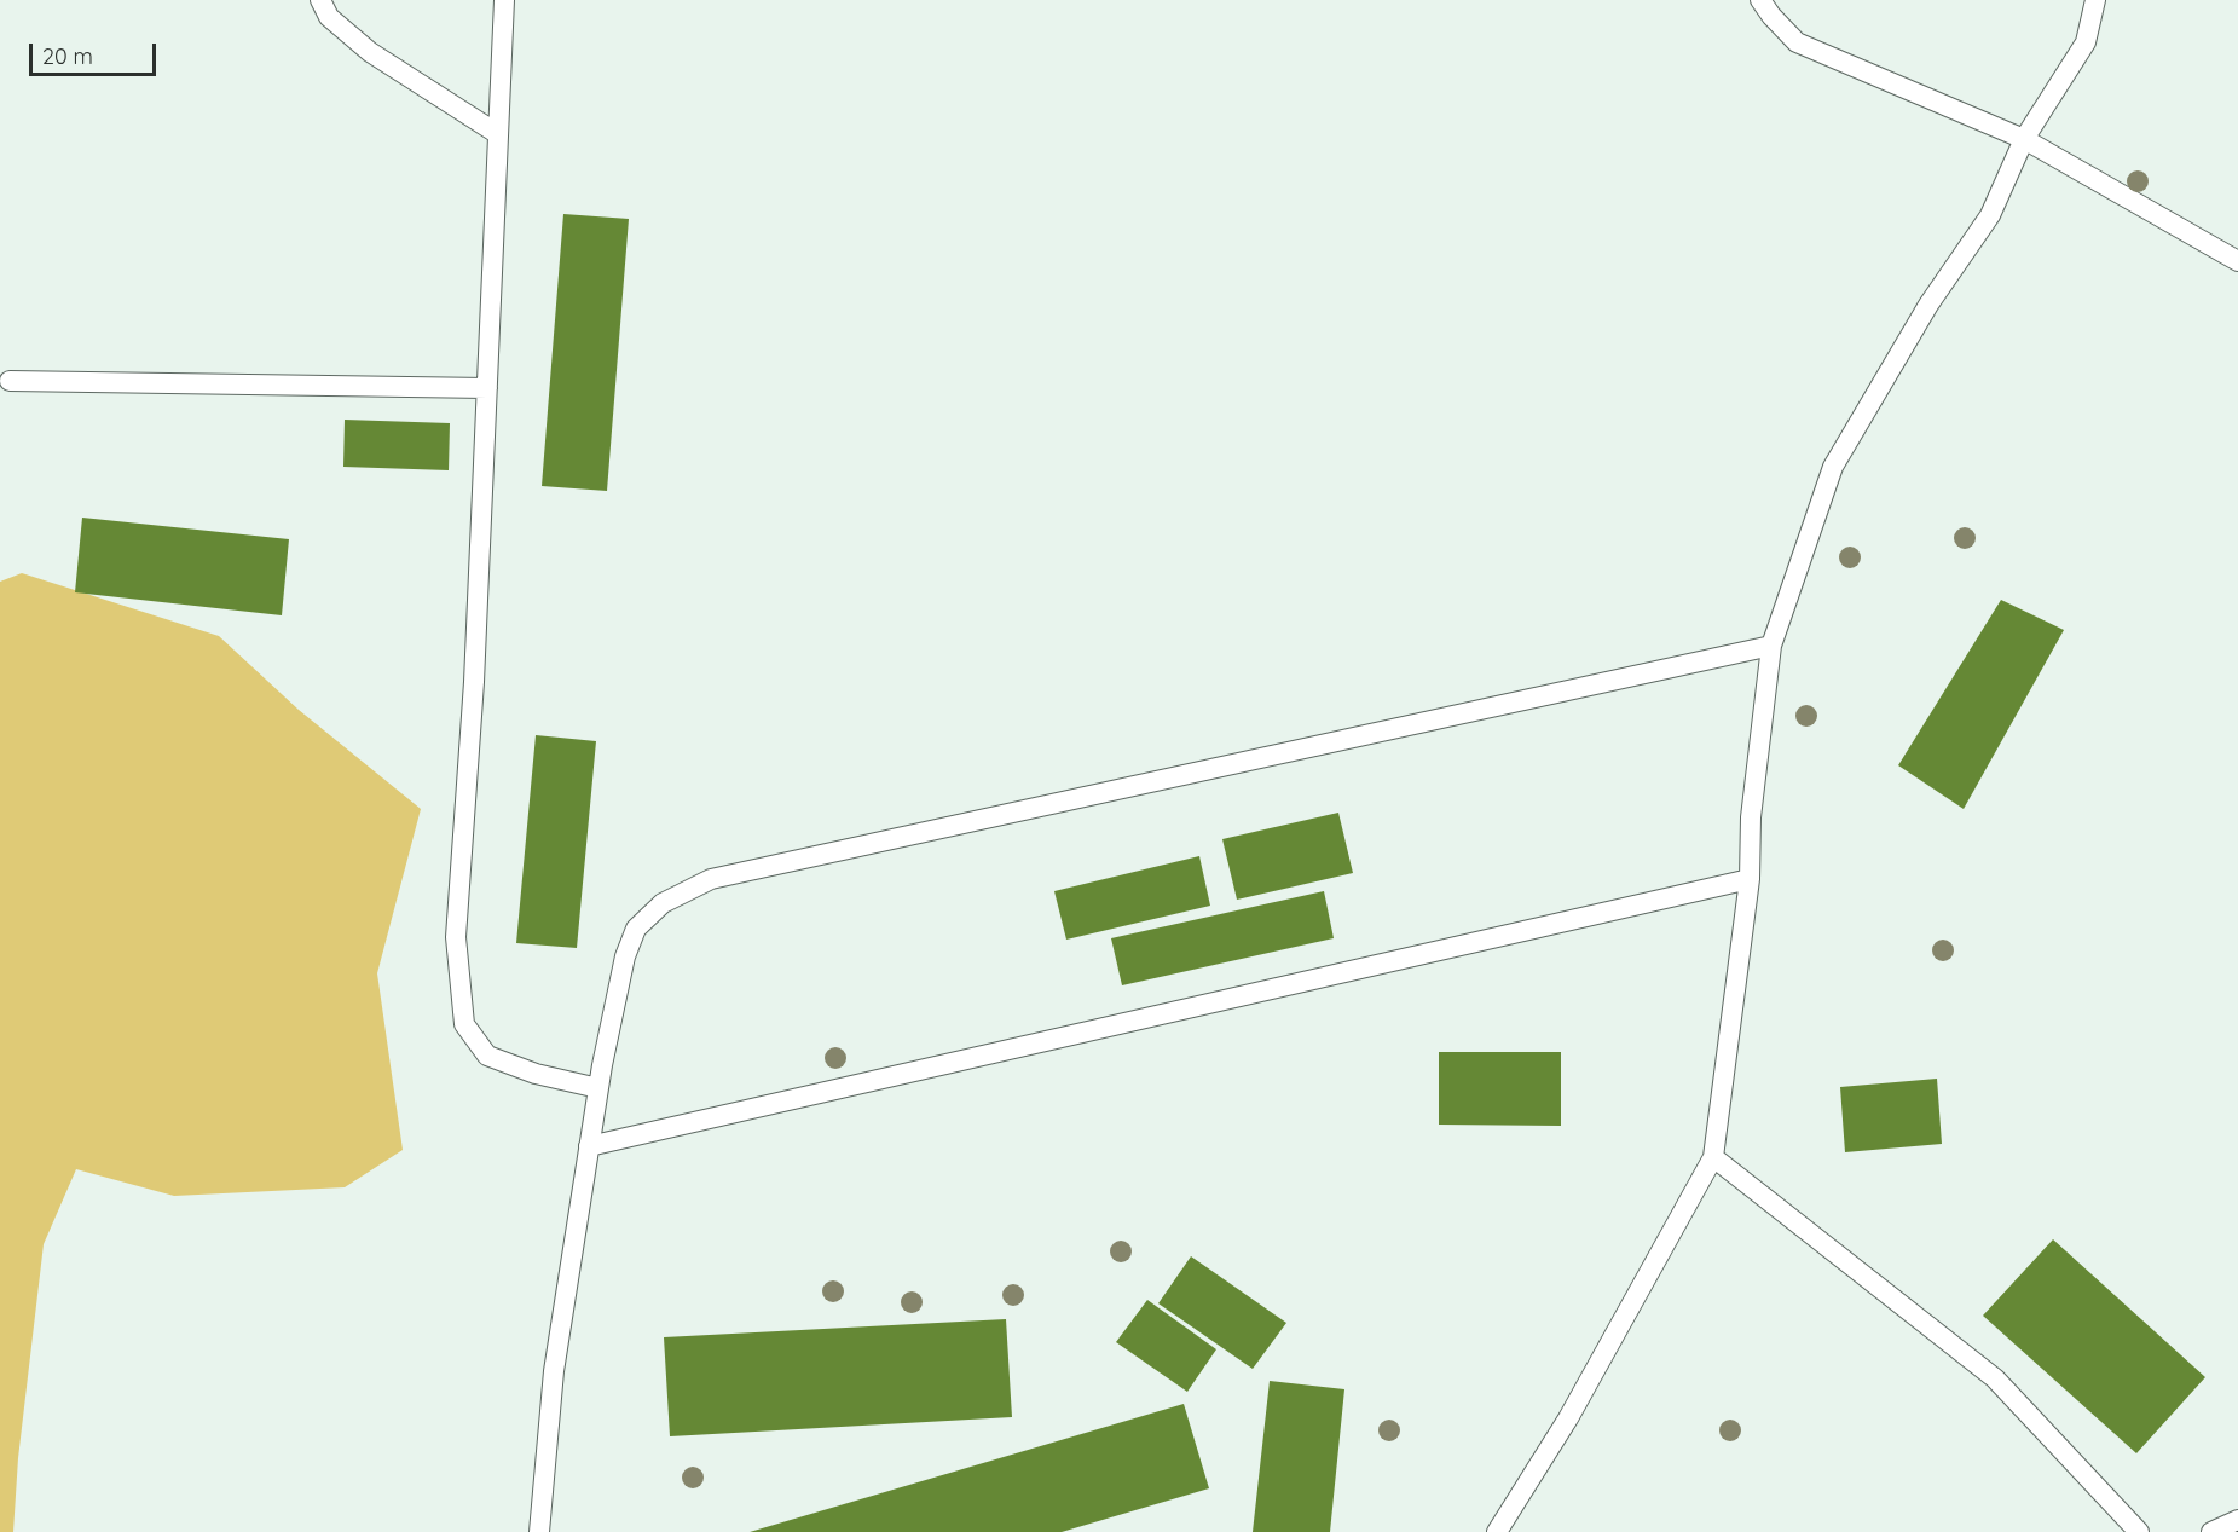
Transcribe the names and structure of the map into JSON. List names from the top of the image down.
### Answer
{
  "scale_bar": "20 m"
}
